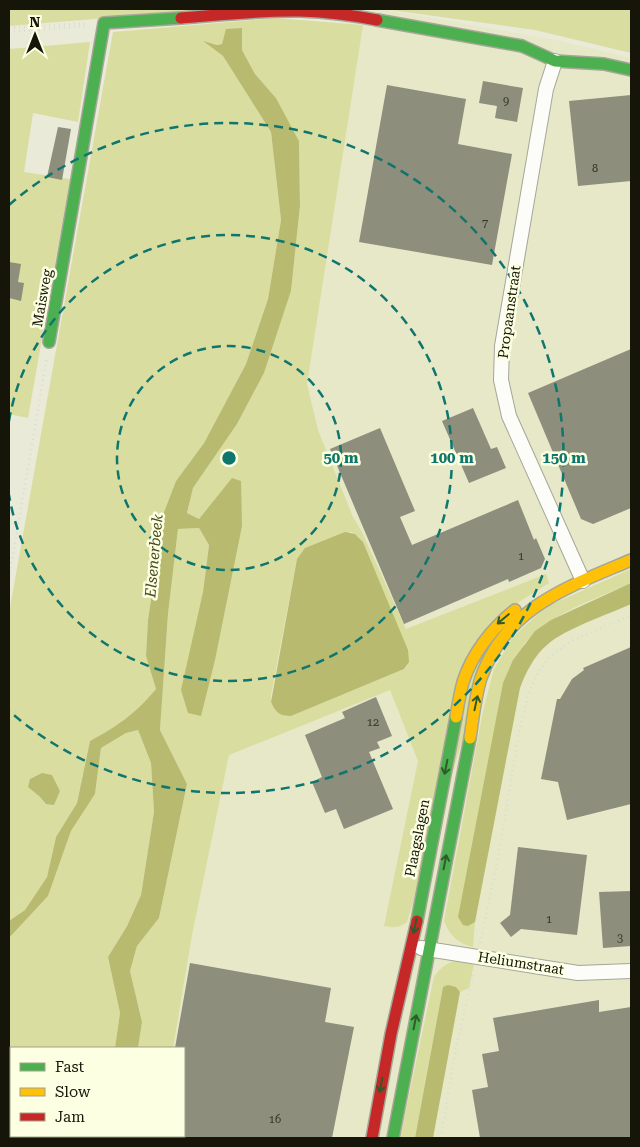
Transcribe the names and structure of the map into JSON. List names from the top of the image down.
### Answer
{
  "streets": {
    "street": [
      "Maisweg",
      "Propaanstraat",
      "Plaagslagen",
      "Heliumstraat"
    ]
  },
  "crossings": [
    ["Propaanstraat", "Plaagslagen"],
    ["Plaagslagen", "Heliumstraat"]
  ],
  "water": ["Elsenerbeek"],
  "house_numbers": [
    "9",
    "8",
    "7",
    "1",
    "12",
    "1",
    "3",
    "16"
  ],
  "legend": ["Fast", "Slow", "Jam"],
  "north": "top",
  "rings": ["50 m", "100 m", "150 m"]
}
